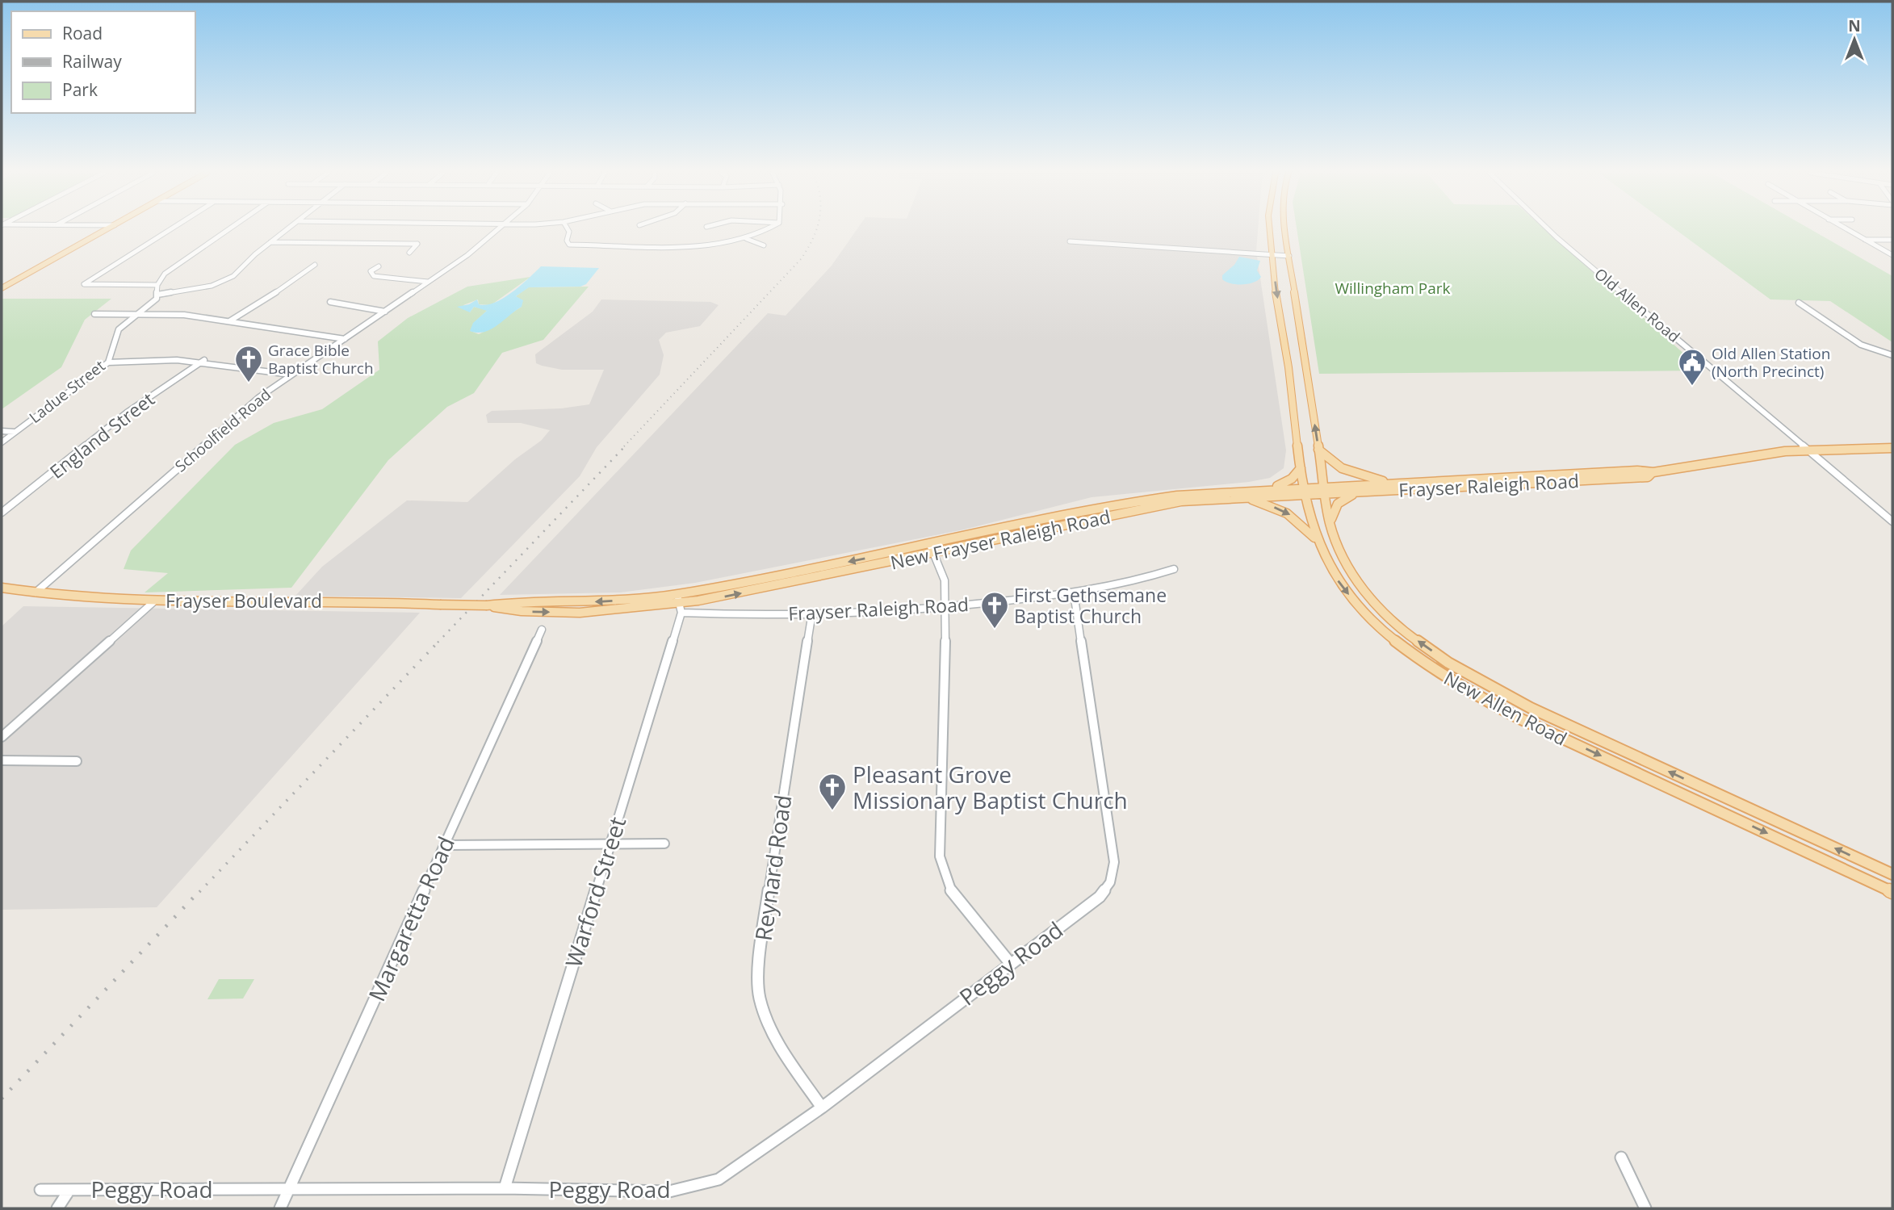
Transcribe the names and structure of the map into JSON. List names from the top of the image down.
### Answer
{
  "streets": {
    "main road": [
      "Frayser Raleigh Road",
      "New Frayser Raleigh Road",
      "Frayser Boulevard",
      "New Allen Road"
    ],
    "street": [
      "Old Allen Road",
      "Ladue Street",
      "Schoolfield Road",
      "England Street",
      "Reynard Road",
      "Warford Street",
      "Margaretta Road",
      "Peggy Road"
    ]
  },
  "crossings": [
    ["Old Allen Road", "Frayser Raleigh Road"],
    ["Schoolfield Road", "Frayser Boulevard"],
    ["Frayser Raleigh Road", "New Frayser Raleigh Road"],
    ["Frayser Raleigh Road", "Frayser Boulevard"],
    ["Frayser Raleigh Road", "New Allen Road"],
    ["Frayser Raleigh Road", "Reynard Road"],
    ["Frayser Raleigh Road", "Warford Street"],
    ["Frayser Raleigh Road", "Peggy Road"],
    ["New Frayser Raleigh Road", "New Allen Road"],
    ["New Frayser Raleigh Road", "Warford Street"],
    ["Reynard Road", "Peggy Road"],
    ["Warford Street", "Peggy Road"],
    ["Margaretta Road", "Peggy Road"]
  ],
  "parks": ["Willingham Park"],
  "places": {
    "church": ["Grace Bible Baptist Church", "First Gethsemane Baptist Church", "Pleasant Grove Missionary Baptist Church"],
    "public building": ["Old Allen Station (North Precinct)"]
  },
  "legend": ["Road", "Railway", "Park"],
  "north": "top"
}
